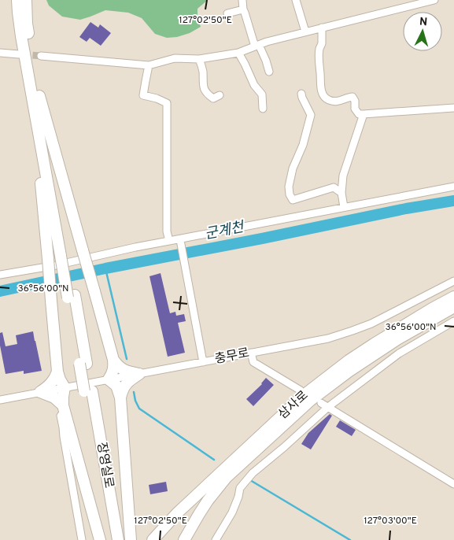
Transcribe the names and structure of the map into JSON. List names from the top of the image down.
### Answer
{
  "streets": {
    "highway": ["삼사로", "장영실로"],
    "street": ["충무로"]
  },
  "water": ["군계천"],
  "north": "top",
  "coordinates": ["127°02'50\"E", "36°56'00\"N", "127°03'00\"E"]
}
